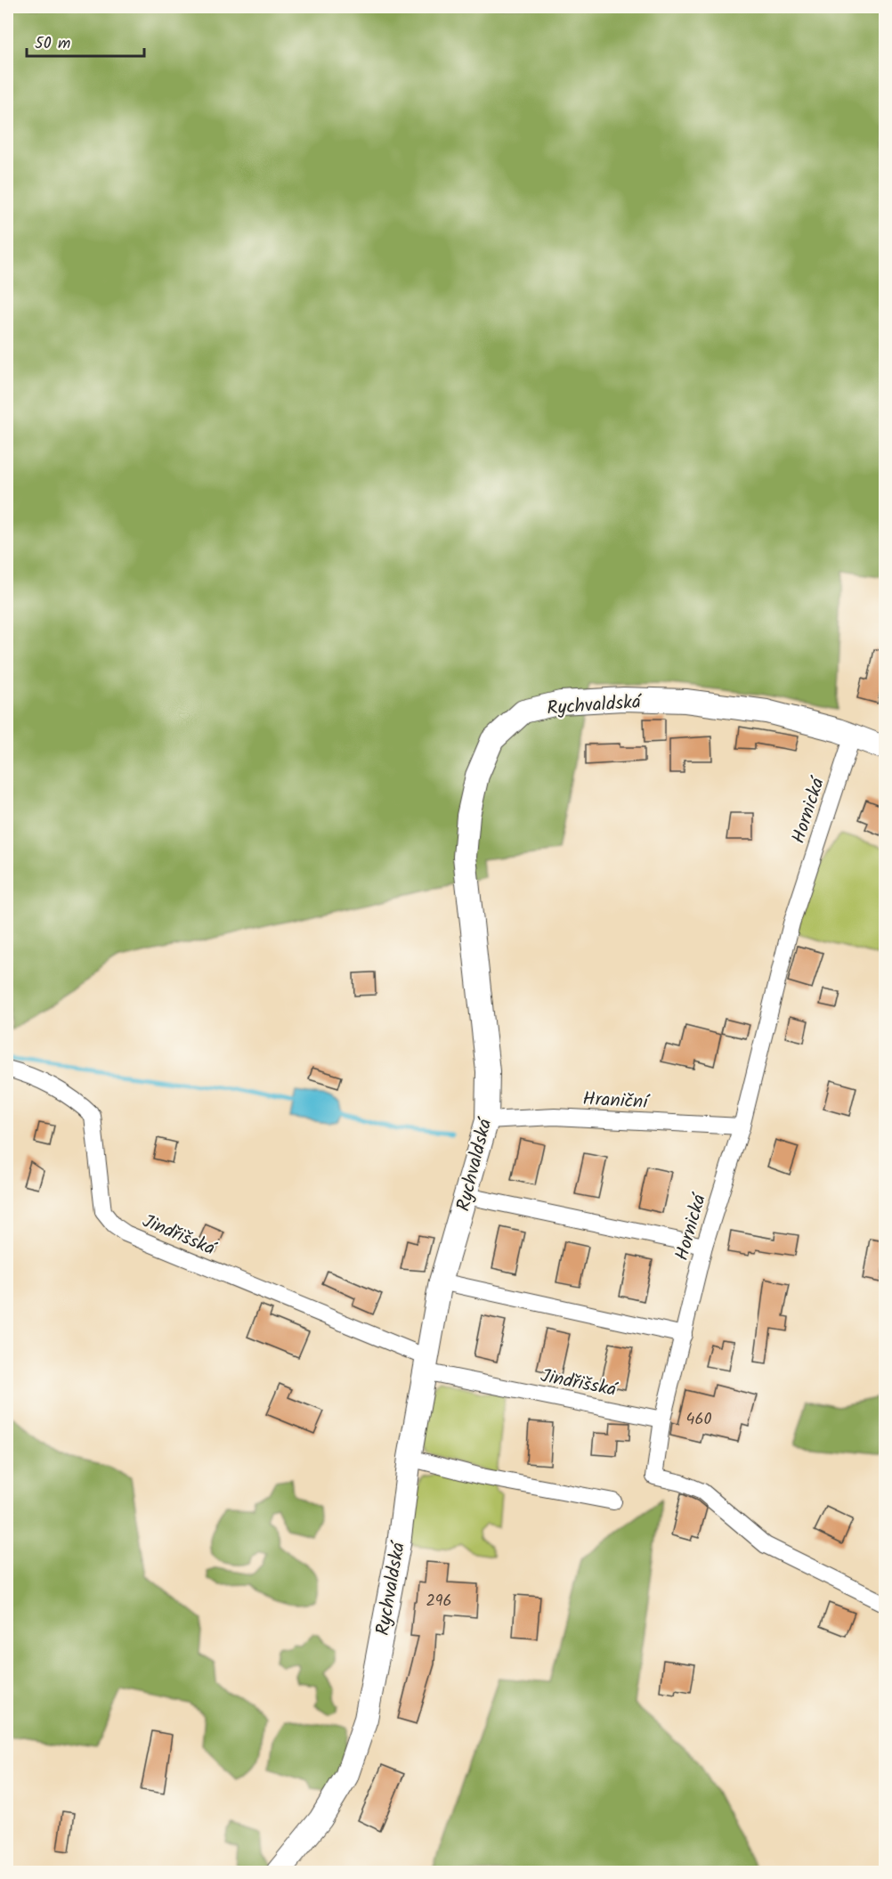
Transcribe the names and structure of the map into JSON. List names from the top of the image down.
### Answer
{
  "streets": {
    "street": [
      "Rychvaldská",
      "Hornická",
      "Hraniční",
      "Jindřišská"
    ]
  },
  "crossings": [
    ["Rychvaldská", "Hornická"],
    ["Rychvaldská", "Hraniční"],
    ["Rychvaldská", "Jindřišská"],
    ["Hornická", "Hraniční"],
    ["Hornická", "Jindřišská"]
  ],
  "house_numbers": ["460", "296"],
  "scale_bar": "50 m"
}
